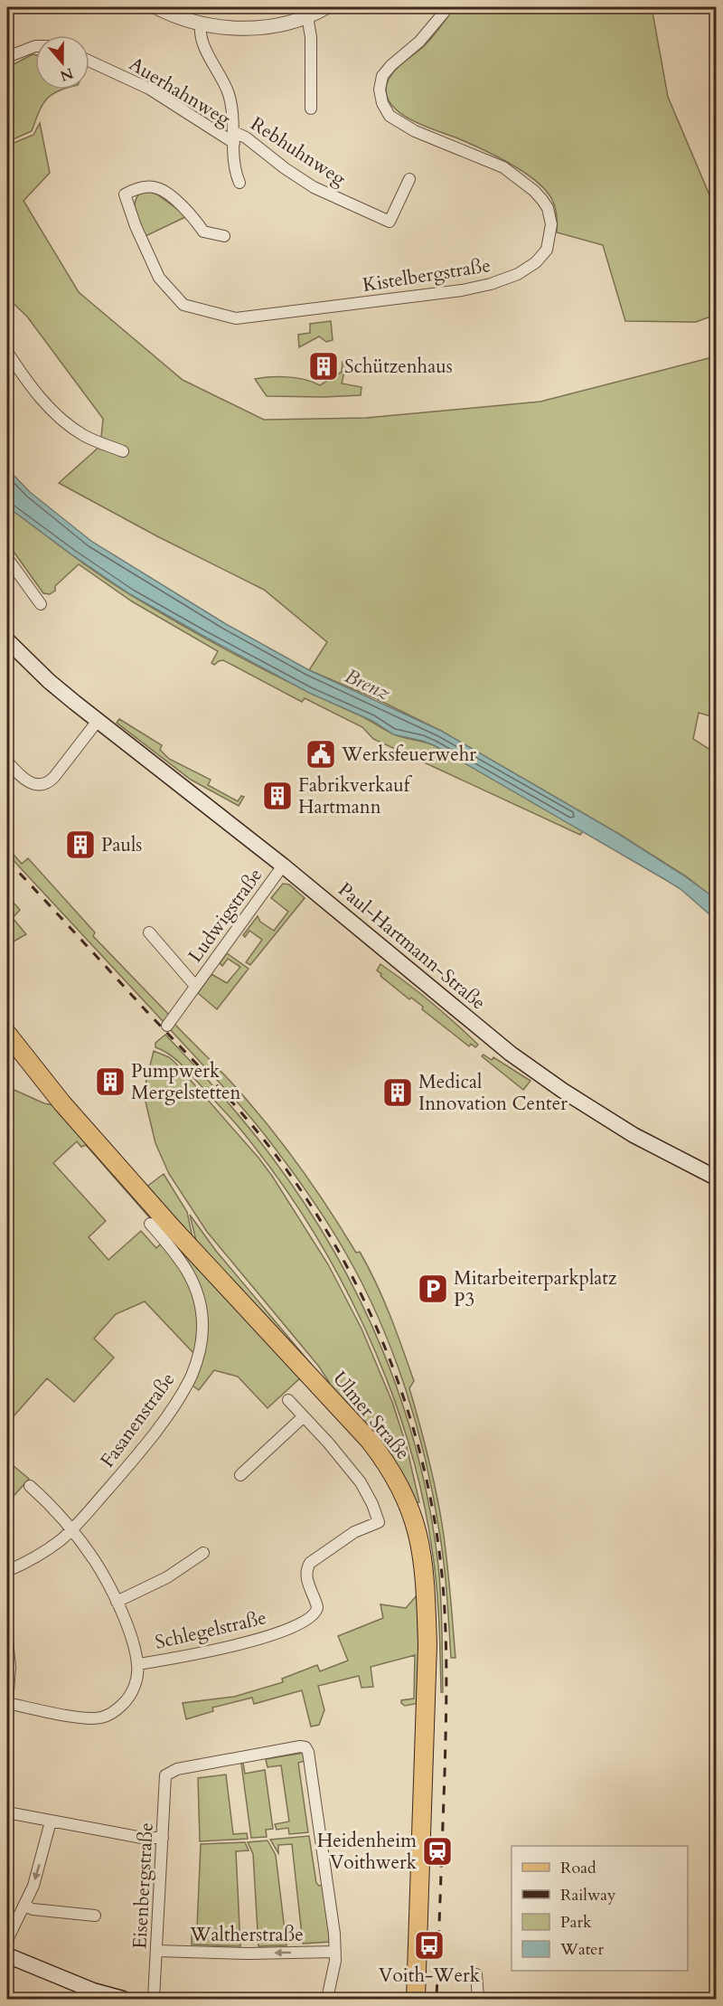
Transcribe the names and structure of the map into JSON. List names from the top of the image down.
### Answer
{
  "streets": {
    "main road": ["Paul-Hartmann-Straße", "Ulmer Straße"],
    "street": [
      "Auerhahnweg",
      "Rebhuhnweg",
      "Kistelbergstraße",
      "Ludwigstraße",
      "Fasanenstraße",
      "Schlegelstraße",
      "Eisenbergstraße",
      "Waltherstraße"
    ]
  },
  "crossings": [
    ["Auerhahnweg", "Rebhuhnweg"],
    ["Ludwigstraße", "Paul-Hartmann-Straße"],
    ["Eisenbergstraße", "Waltherstraße"]
  ],
  "one_way": ["Waltherstraße"],
  "water": ["Brenz"],
  "places": {
    "building": [
      "Schützenhaus",
      "Fabrikverkauf Hartmann",
      "Pauls",
      "Pumpwerk Mergelstetten",
      "Medical Innovation Center"
    ],
    "public building": ["Werksfeuerwehr"],
    "parking": ["Mitarbeiterparkplatz P3"],
    "station": ["Heidenheim Voithwerk"],
    "bus stop": ["Voith-Werk"]
  },
  "legend": [
    "Road",
    "Railway",
    "Park",
    "Water"
  ],
  "north": "bottom"
}
